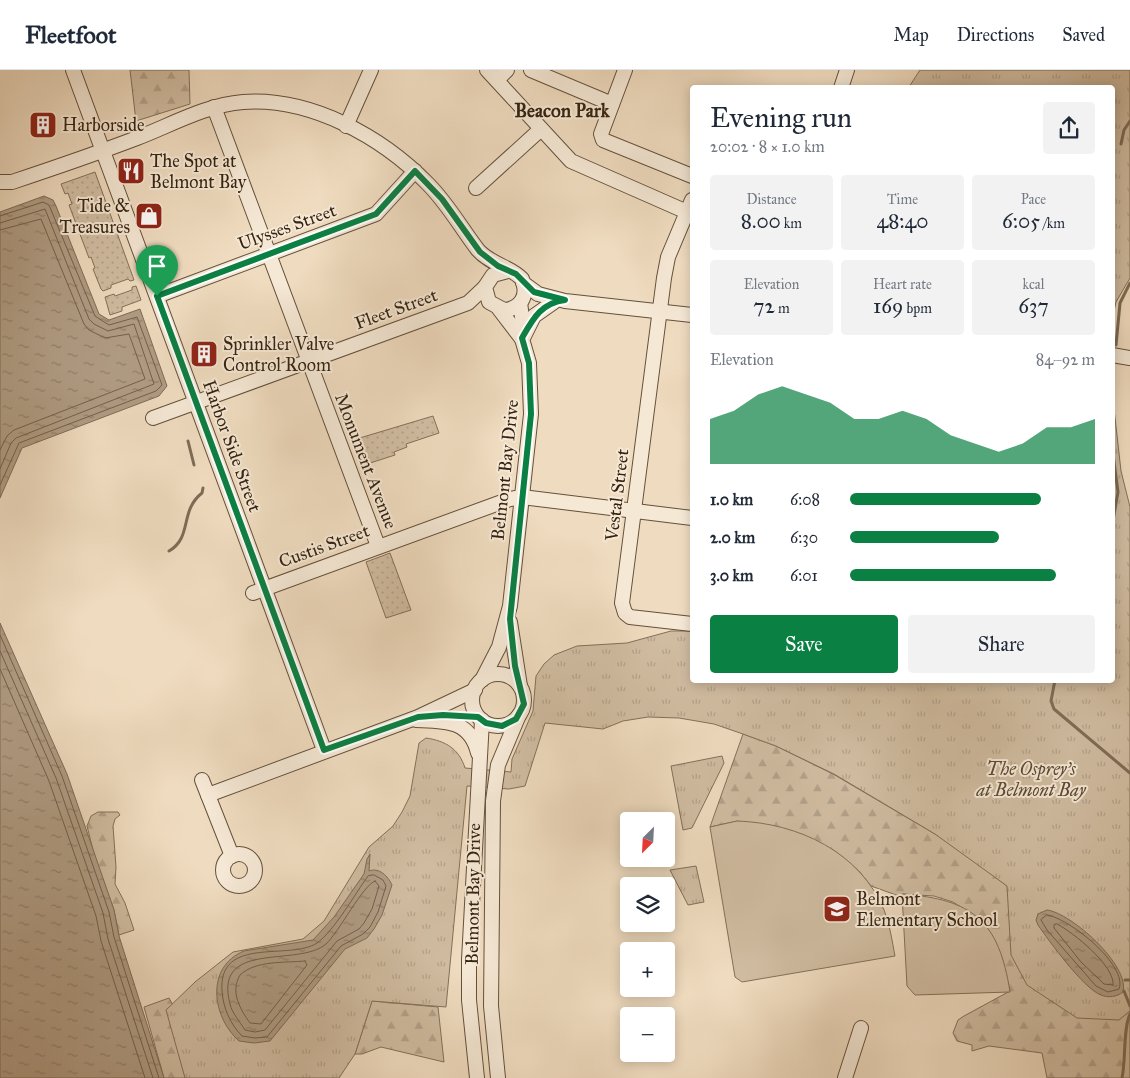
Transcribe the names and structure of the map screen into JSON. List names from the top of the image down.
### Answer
{
  "streets": {
    "street": [
      "Ulysses Street",
      "Fleet Street",
      "Harbor Side Street",
      "Monument Avenue",
      "Belmont Bay Drive",
      "Vestal Street",
      "Custis Street"
    ]
  },
  "crossings": [
    ["Ulysses Street", "Harbor Side Street"],
    ["Ulysses Street", "Monument Avenue"],
    ["Ulysses Street", "Belmont Bay Drive"],
    ["Fleet Street", "Harbor Side Street"],
    ["Fleet Street", "Monument Avenue"],
    ["Fleet Street", "Belmont Bay Drive"],
    ["Harbor Side Street", "Belmont Bay Drive"],
    ["Harbor Side Street", "Custis Street"],
    ["Monument Avenue", "Belmont Bay Drive"],
    ["Monument Avenue", "Custis Street"],
    ["Belmont Bay Drive", "Custis Street"]
  ],
  "districts": ["Beacon Park"],
  "parks": ["The Osprey's at Belmont Bay"],
  "places": {
    "building": ["Harborside", "Sprinkler Valve Control Room"],
    "restaurant": ["The Spot at Belmont Bay"],
    "shop": ["Tide & Treasures"],
    "school or university": ["Belmont Elementary School"]
  },
  "north": "bottom left",
  "page": {
    "header": "Fleetfoot",
    "nav": ["Map", "Directions", "Saved"],
    "heading": ["Evening run", "20:02 · 8 × 1.0 km"],
    "stats": [
      ["Distance", "8.00 km"],
      ["Time", "48:40"],
      ["Pace", "6:05 /km"],
      ["Elevation", "72 m"],
      ["Heart rate", "169 bpm"],
      ["kcal", "637"]
    ],
    "chart": ["Elevation", "84–92 m"],
    "list": [
      {
        "name": "1.0 km",
        "note": "6:08"
      },
      {
        "name": "2.0 km",
        "note": "6:30"
      },
      {
        "name": "3.0 km",
        "note": "6:01"
      }
    ],
    "buttons": ["Save", "Share"],
    "map_buttons": ["+", "−"]
  }
}
